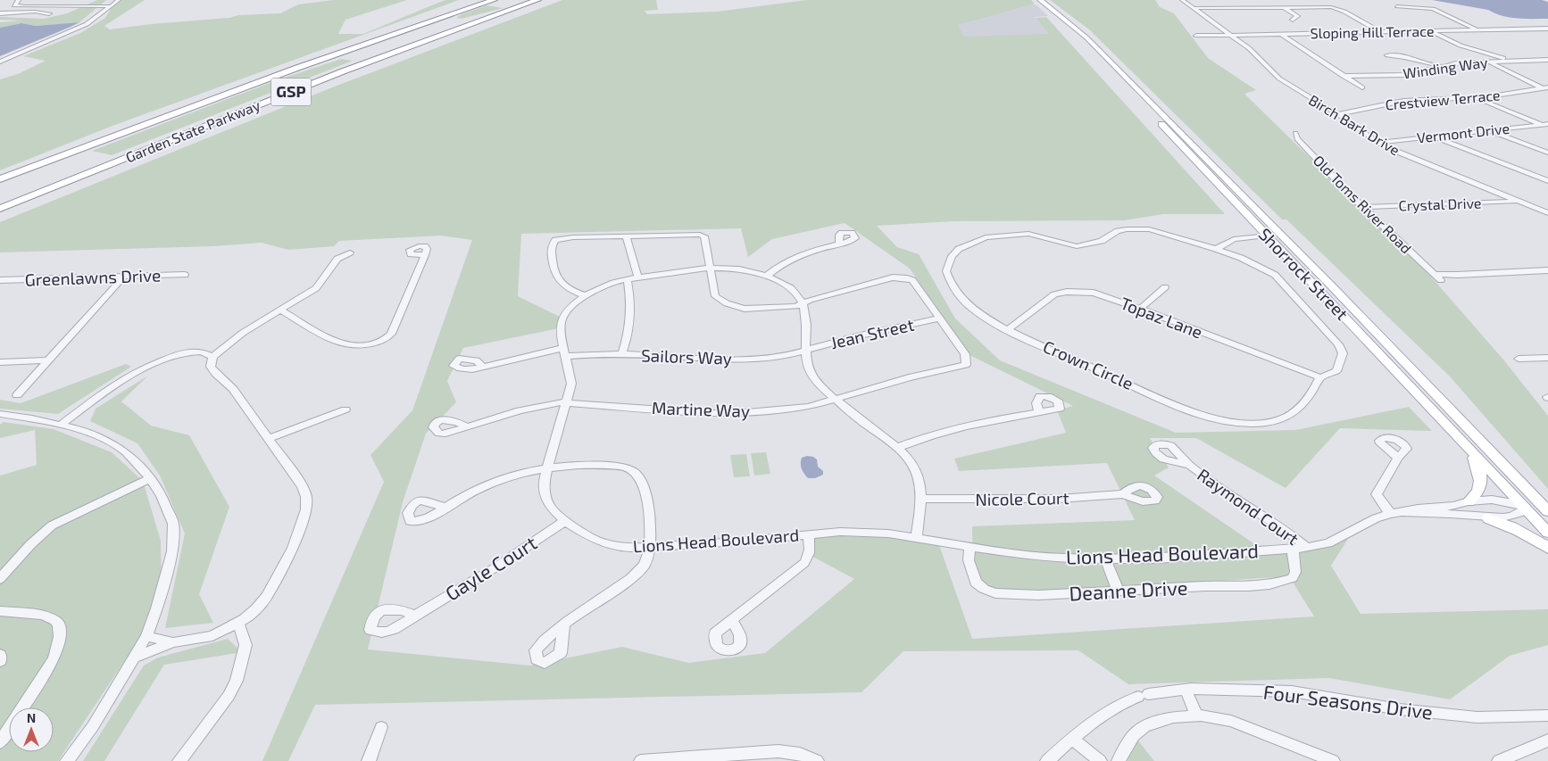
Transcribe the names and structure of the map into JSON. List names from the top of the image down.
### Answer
{
  "streets": {
    "highway": ["GSP", "Garden State Parkway"],
    "main road": ["Shorrock Street"],
    "street": [
      "Sloping Hill Terrace",
      "Winding Way",
      "Crestview Terrace",
      "Birch Bark Drive",
      "Vermont Drive",
      "Old Toms River Road",
      "Crystal Drive",
      "Greenlawns Drive",
      "Topaz Lane",
      "Jean Street",
      "Sailors Way",
      "Crown Circle",
      "Martine Way",
      "Nicole Court",
      "Raymond Court",
      "Lions Head Boulevard",
      "Gayle Court",
      "Deanne Drive",
      "Four Seasons Drive"
    ]
  },
  "crossings": [
    ["Sloping Hill Terrace", "Birch Bark Drive"],
    ["Crestview Terrace", "Birch Bark Drive"],
    ["Birch Bark Drive", "Vermont Drive"],
    ["Birch Bark Drive", "Crystal Drive"],
    ["Old Toms River Road", "Crystal Drive"],
    ["Shorrock Street", "Lions Head Boulevard"],
    ["Topaz Lane", "Crown Circle"],
    ["Jean Street", "Sailors Way"],
    ["Jean Street", "Martine Way"],
    ["Sailors Way", "Lions Head Boulevard"],
    ["Martine Way", "Lions Head Boulevard"],
    ["Raymond Court", "Lions Head Boulevard"],
    ["Lions Head Boulevard", "Gayle Court"],
    ["Lions Head Boulevard", "Deanne Drive"]
  ],
  "north": "top"
}
